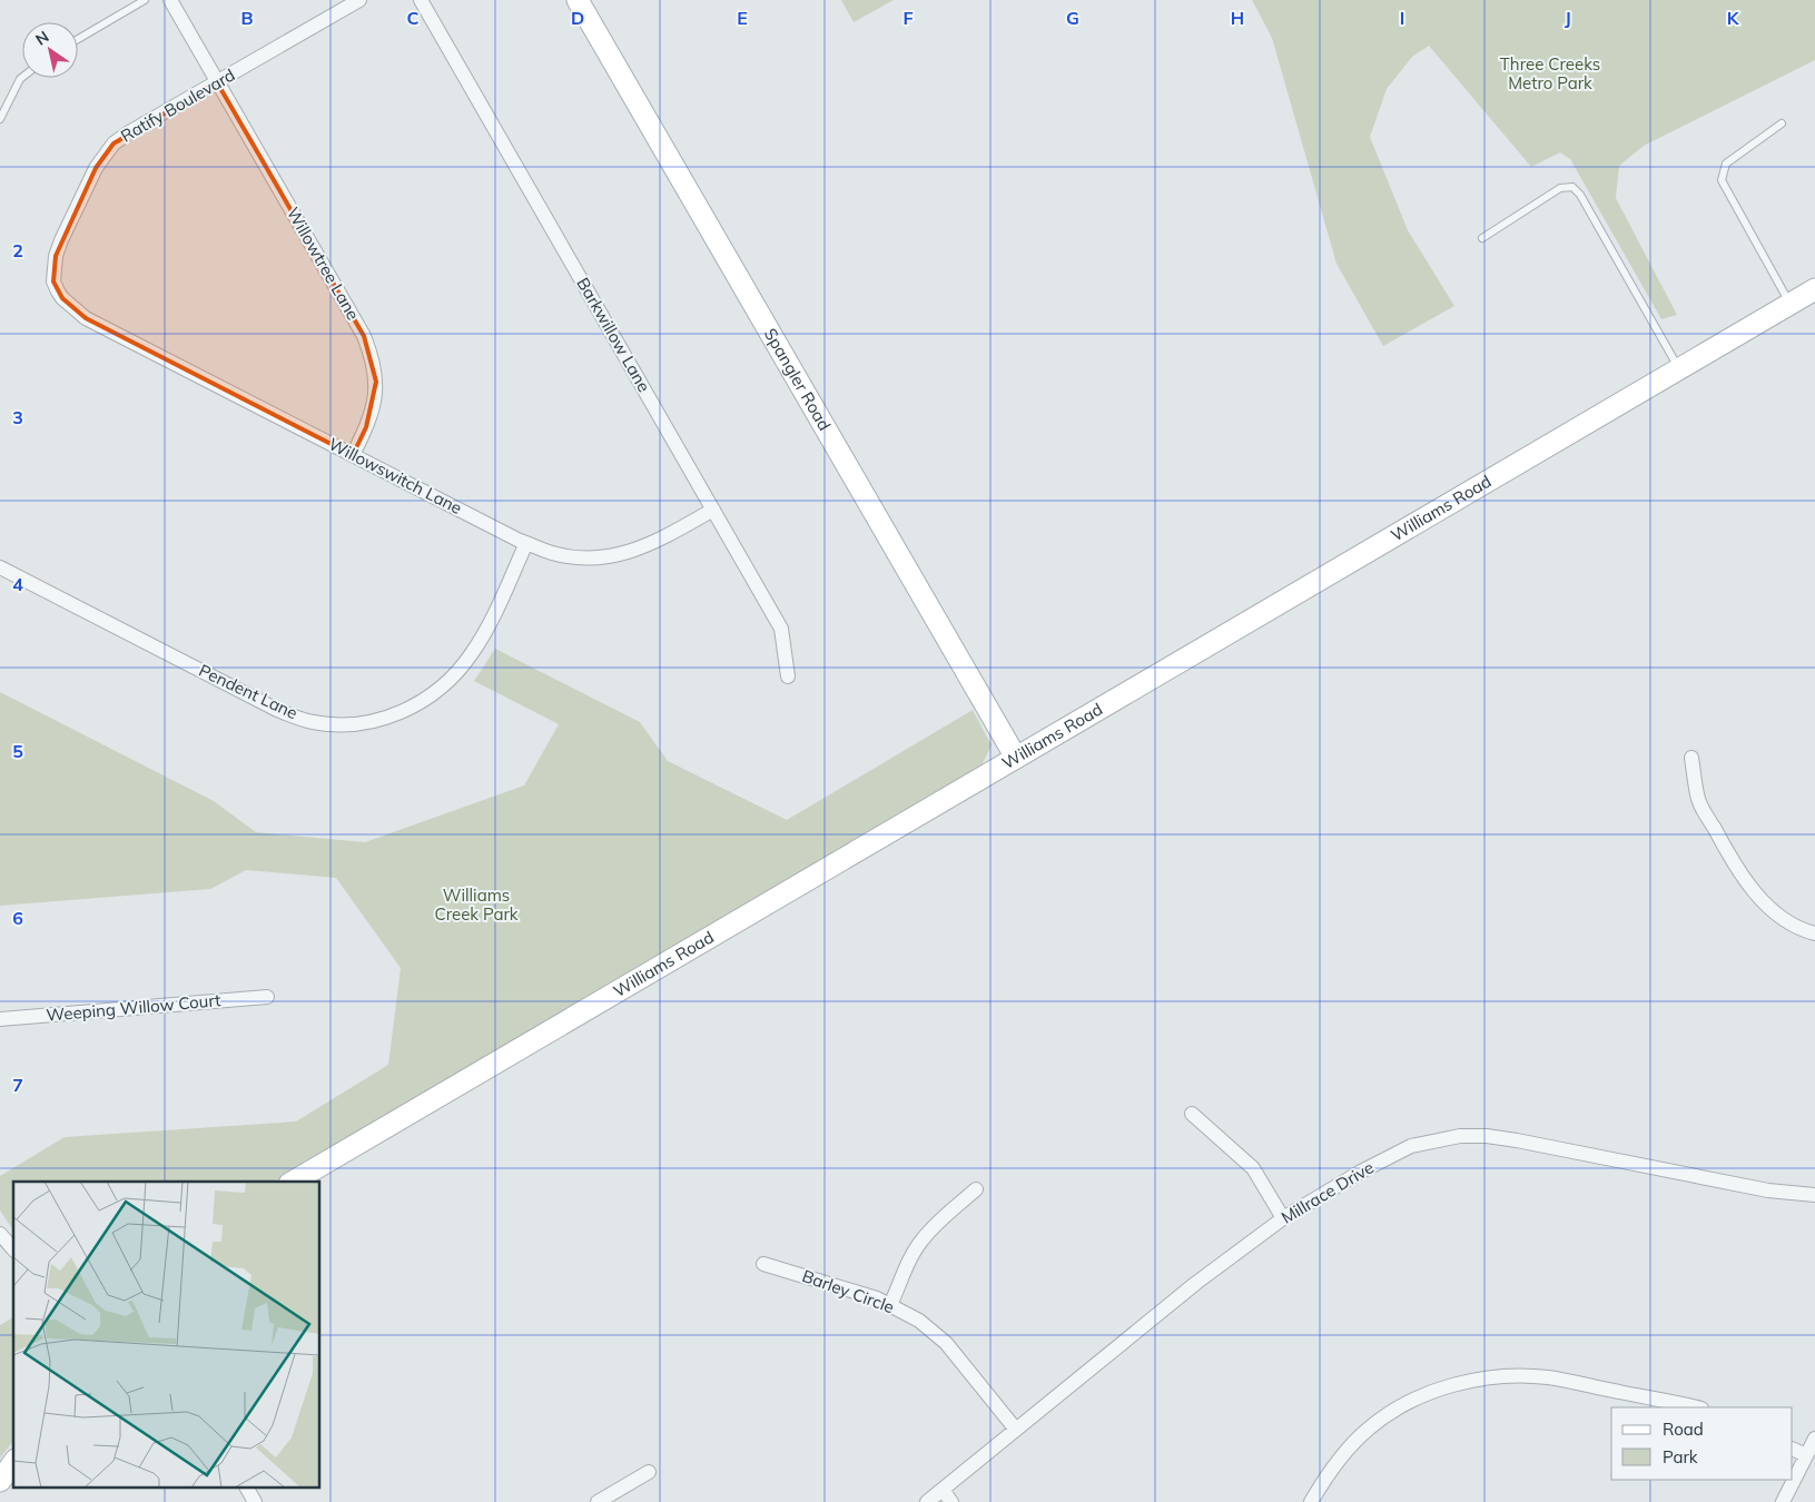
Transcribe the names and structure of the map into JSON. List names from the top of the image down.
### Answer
{
  "streets": {
    "main road": ["Spangler Road", "Williams Road"],
    "street": [
      "Ratify Boulevard",
      "Willowtree Lane",
      "Barkwillow Lane",
      "Willowswitch Lane",
      "Pendent Lane",
      "Weeping Willow Court",
      "Millrace Drive",
      "Barley Circle"
    ]
  },
  "crossings": [
    ["Ratify Boulevard", "Willowtree Lane"],
    ["Ratify Boulevard", "Willowswitch Lane"],
    ["Willowtree Lane", "Willowswitch Lane"],
    ["Barkwillow Lane", "Willowswitch Lane"],
    ["Spangler Road", "Williams Road"],
    ["Willowswitch Lane", "Pendent Lane"],
    ["Millrace Drive", "Barley Circle"]
  ],
  "parks": ["Three Creeks Metro Park", "Williams Creek Park"],
  "legend": ["Road", "Park"],
  "north": "top left",
  "grid": {
    "columns": [
      "B",
      "C",
      "D",
      "E",
      "F",
      "G",
      "H",
      "I",
      "J",
      "K"
    ],
    "rows": [
      "2",
      "3",
      "4",
      "5",
      "6",
      "7"
    ]
  }
}
